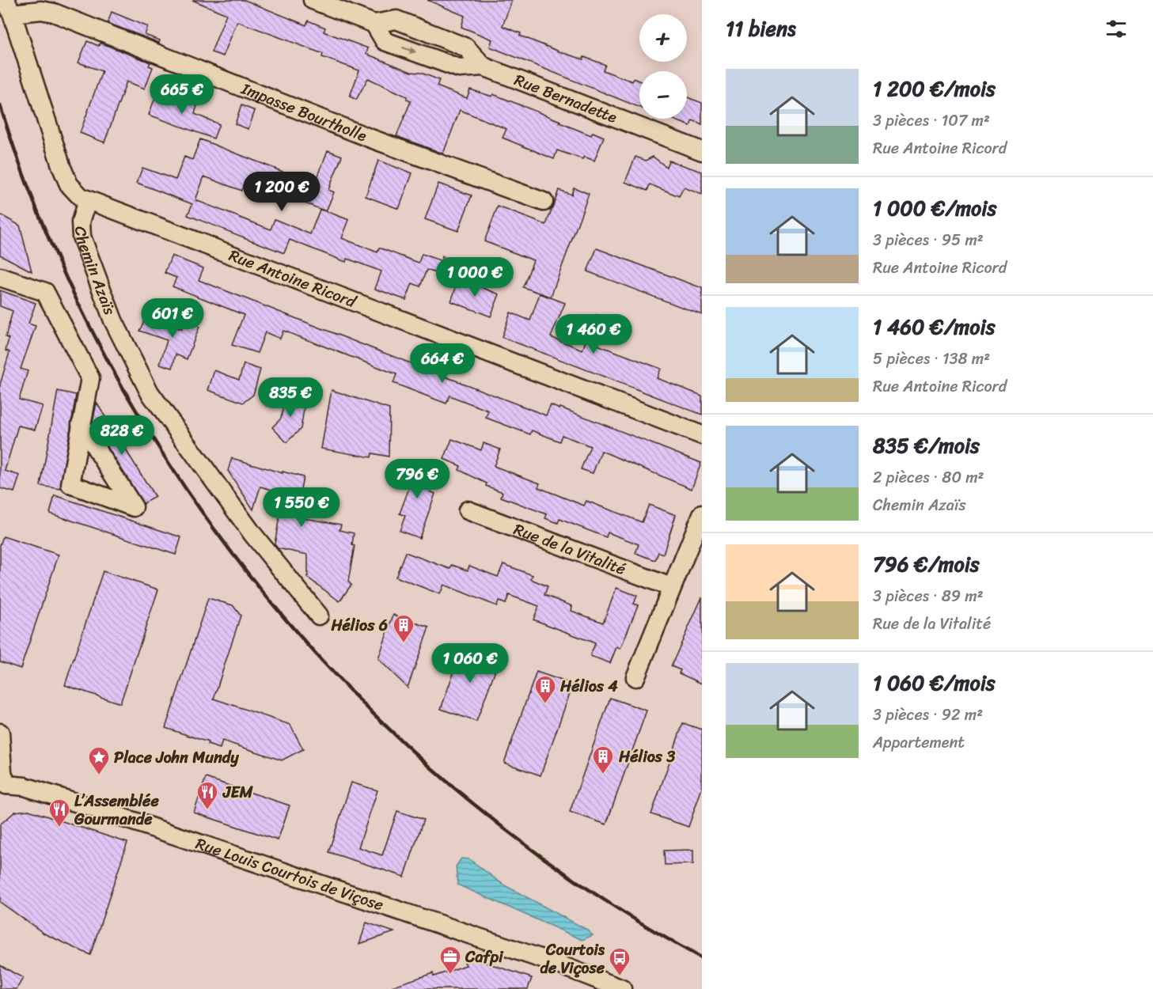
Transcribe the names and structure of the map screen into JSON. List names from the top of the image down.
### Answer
{
  "streets": {
    "street": [
      "Rue Bernadette",
      "Impasse Bourtholle",
      "Chemin Azaïs",
      "Rue Antoine Ricord",
      "Rue de la Vitalité",
      "Rue Louis Courtois de Viçose"
    ]
  },
  "crossings": [
    ["Impasse Bourtholle", "Rue Antoine Ricord"],
    ["Chemin Azaïs", "Rue Antoine Ricord"]
  ],
  "places": {
    "building": ["Hélios 6", "Hélios 4", "Hélios 3"],
    "place": ["Place John Mundy"],
    "restaurant": ["JEM", "L’Assemblée Gourmande"],
    "office": ["Cafpi"],
    "bus stop": ["Courtois de Viçose"]
  },
  "page": {
    "heading": "11 biens",
    "map_buttons": ["+", "−"],
    "list": [
      {
        "name": "1 200 €/mois",
        "note": "3 pièces · 107 m² · Rue Antoine Ricord"
      },
      {
        "name": "1 000 €/mois",
        "note": "3 pièces · 95 m² · Rue Antoine Ricord"
      },
      {
        "name": "1 460 €/mois",
        "note": "5 pièces · 138 m² · Rue Antoine Ricord"
      },
      {
        "name": "835 €/mois",
        "note": "2 pièces · 80 m² · Chemin Azaïs"
      },
      {
        "name": "796 €/mois",
        "note": "3 pièces · 89 m² · Rue de la Vitalité"
      },
      {
        "name": "1 060 €/mois",
        "note": "3 pièces · 92 m² · Appartement"
      }
    ],
    "price": [
      "665 €",
      "1 200 €",
      "1 000 €",
      "601 €",
      "1 460 €",
      "664 €",
      "835 €",
      "828 €",
      "796 €",
      "1 550 €",
      "1 060 €"
    ]
  }
}
